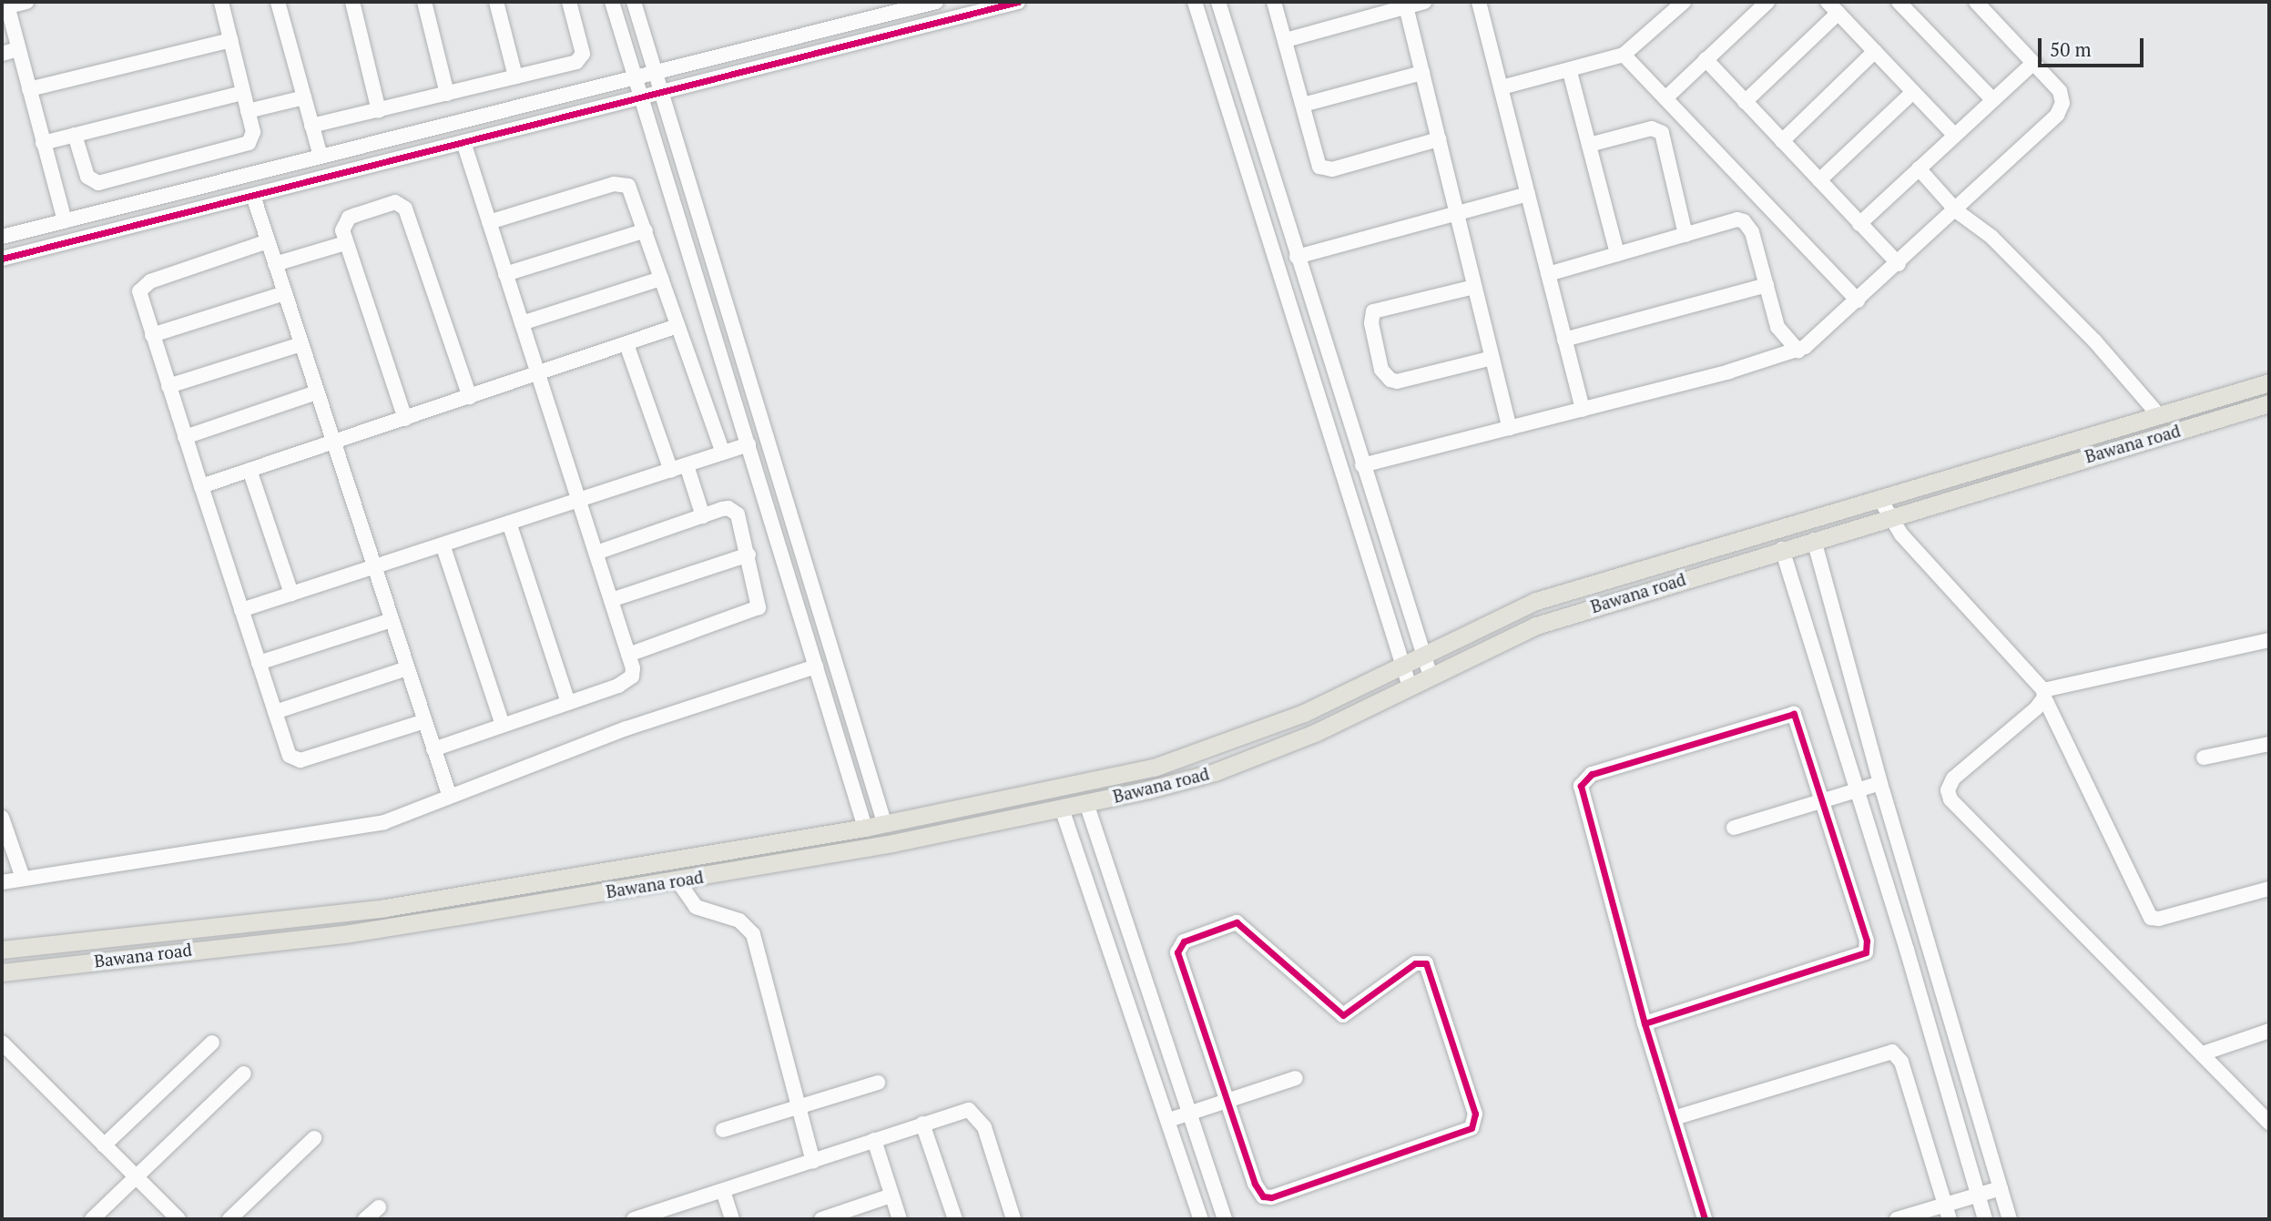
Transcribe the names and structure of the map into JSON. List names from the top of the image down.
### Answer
{
  "streets": {
    "main road": ["Bawana road"]
  },
  "scale_bar": "50 m"
}
